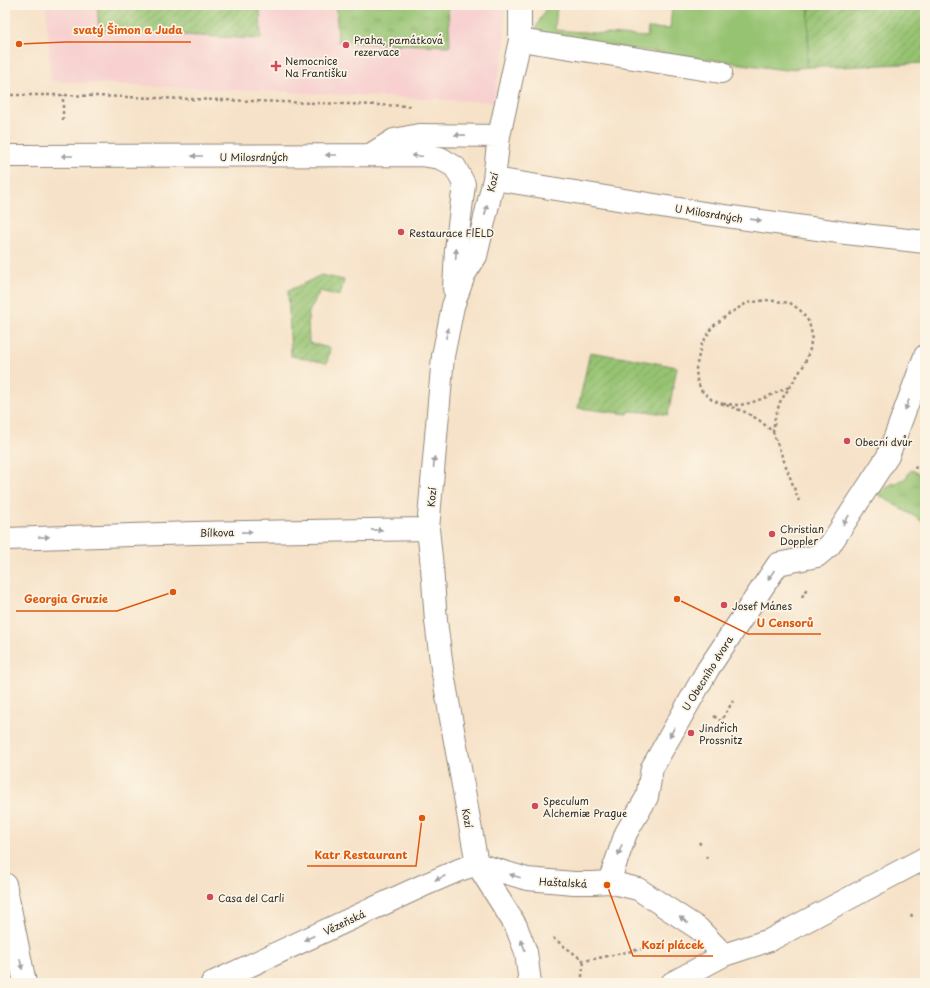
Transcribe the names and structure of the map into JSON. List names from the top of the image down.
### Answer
{
  "streets": {
    "street": [
      "U Milosrdných",
      "Kozí",
      "Bílkova",
      "U Obecního dvora",
      "Haštalská",
      "Vězeňská"
    ]
  },
  "crossings": [
    ["U Milosrdných", "Kozí"],
    ["Kozí", "Bílkova"],
    ["Kozí", "Haštalská"],
    ["Kozí", "Vězeňská"],
    ["U Obecního dvora", "Haštalská"],
    ["Haštalská", "Vězeňská"]
  ],
  "one_way": [
    "Kozí",
    "Bílkova",
    "U Obecního dvora",
    "Haštalská",
    "Vězeňská"
  ],
  "places": {
    "other": [
      "svatý Šimon a Juda",
      "Praha, památková rezervace",
      "Restaurace FIELD",
      "Obecní dvůr",
      "Christian Doppler",
      "Georgia Gruzie",
      "U Censorů",
      "Josef Mánes",
      "Jindřich Prossnitz",
      "Speculum Alchemiæ Prague",
      "Katr Restaurant",
      "Kozí plácek",
      "Casa del Carli"
    ],
    "health": ["Nemocnice Na Františku"]
  }
}
